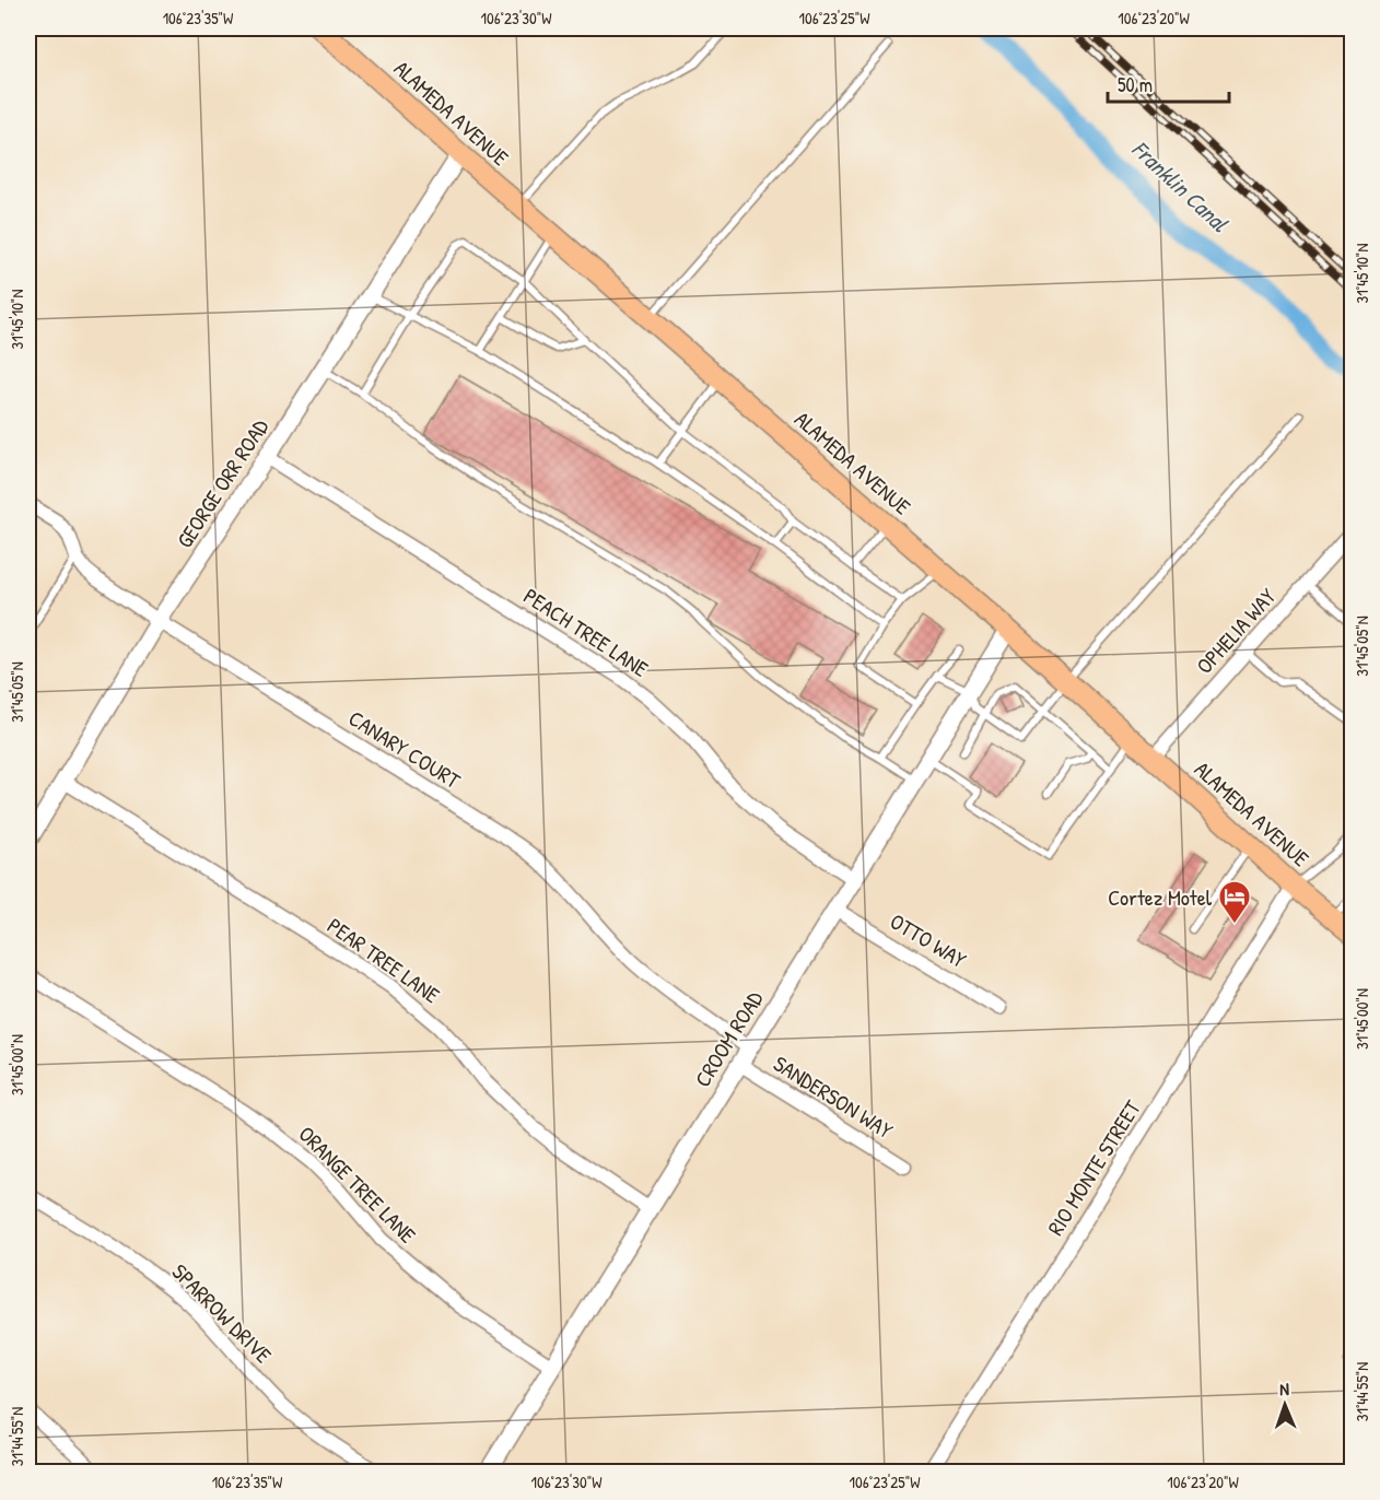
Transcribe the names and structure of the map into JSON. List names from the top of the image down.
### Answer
{
  "streets": {
    "main road": ["ALAMEDA AVENUE"],
    "street": [
      "GEORGE ORR ROAD",
      "OPHELIA WAY",
      "PEACH TREE LANE",
      "CANARY COURT",
      "OTTO WAY",
      "PEAR TREE LANE",
      "CROOM ROAD",
      "SANDERSON WAY",
      "RIO MONTE STREET",
      "ORANGE TREE LANE",
      "SPARROW DRIVE"
    ]
  },
  "crossings": [
    ["ALAMEDA AVENUE", "GEORGE ORR ROAD"],
    ["ALAMEDA AVENUE", "OPHELIA WAY"],
    ["ALAMEDA AVENUE", "CROOM ROAD"],
    ["ALAMEDA AVENUE", "RIO MONTE STREET"],
    ["GEORGE ORR ROAD", "PEACH TREE LANE"],
    ["GEORGE ORR ROAD", "CANARY COURT"],
    ["GEORGE ORR ROAD", "PEAR TREE LANE"],
    ["PEACH TREE LANE", "CROOM ROAD"],
    ["CANARY COURT", "CROOM ROAD"],
    ["OTTO WAY", "CROOM ROAD"],
    ["PEAR TREE LANE", "CROOM ROAD"],
    ["CROOM ROAD", "SANDERSON WAY"],
    ["CROOM ROAD", "ORANGE TREE LANE"]
  ],
  "water": ["Franklin Canal"],
  "places": {
    "hotel": ["Cortez Motel"]
  },
  "scale_bar": "50 m",
  "north": "top",
  "coordinates": [
    "106°23'35\"W",
    "106°23'30\"W",
    "106°23'25\"W",
    "106°23'20\"W",
    "31°45'10\"N",
    "31°45'05\"N",
    "31°45'00\"N",
    "31°44'55\"N"
  ]
}
